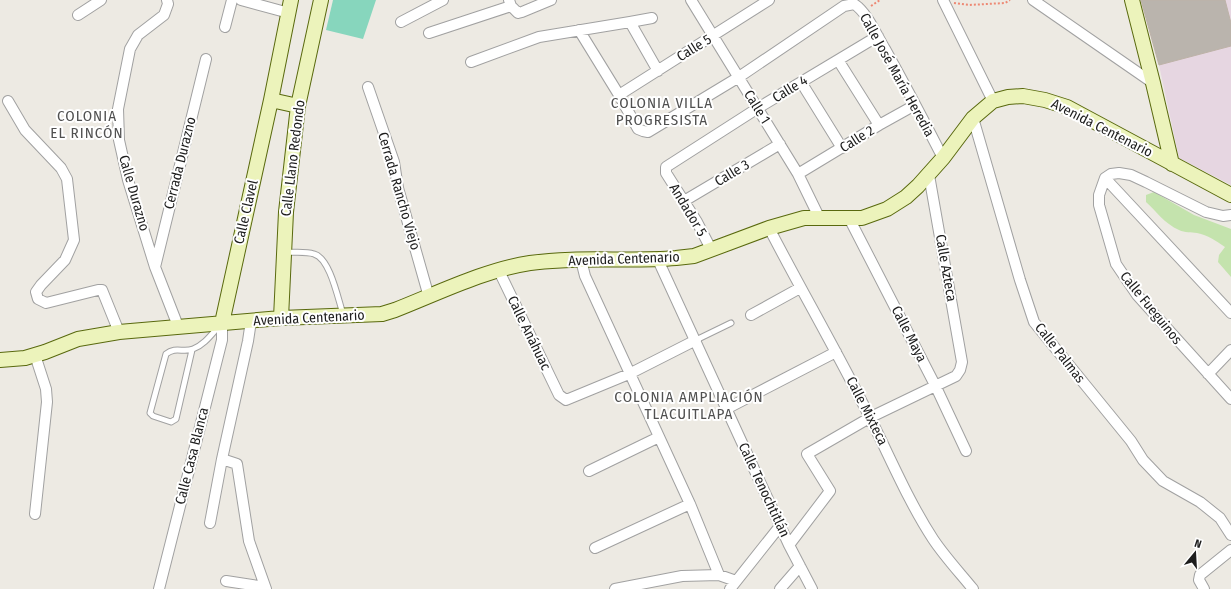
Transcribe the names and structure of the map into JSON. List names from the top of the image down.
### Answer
{
  "streets": {
    "main road": ["Avenida Centenario", "Calle Llano Redondo", "Calle Clavel"],
    "street": [
      "Calle 5",
      "Calle José María Heredia",
      "Calle 4",
      "Calle 1",
      "Calle 2",
      "Cerrada Durazno",
      "Calle 3",
      "Cerrada Rancho Viejo",
      "Calle Durazno",
      "Andador 5",
      "Calle Azteca",
      "Calle Fueguinos",
      "Calle Anáhuac",
      "Calle Maya",
      "Calle Palmas",
      "Calle Mixteca",
      "Calle Casa Blanca",
      "Calle Tenochtitlán"
    ]
  },
  "crossings": [
    ["Calle 5", "Calle 1"],
    ["Calle José María Heredia", "Calle 4"],
    ["Calle José María Heredia", "Avenida Centenario"],
    ["Calle José María Heredia", "Calle 2"],
    ["Calle 4", "Calle 1"],
    ["Calle 4", "Andador 5"],
    ["Calle 1", "Avenida Centenario"],
    ["Calle 1", "Calle 2"],
    ["Calle 1", "Calle 3"],
    ["Avenida Centenario", "Calle Llano Redondo"],
    ["Avenida Centenario", "Cerrada Rancho Viejo"],
    ["Avenida Centenario", "Calle Durazno"],
    ["Avenida Centenario", "Andador 5"],
    ["Avenida Centenario", "Calle Clavel"],
    ["Avenida Centenario", "Calle Azteca"],
    ["Avenida Centenario", "Calle Anáhuac"],
    ["Avenida Centenario", "Calle Maya"],
    ["Avenida Centenario", "Calle Palmas"],
    ["Avenida Centenario", "Calle Mixteca"],
    ["Avenida Centenario", "Calle Casa Blanca"],
    ["Avenida Centenario", "Calle Tenochtitlán"],
    ["Calle Llano Redondo", "Calle Clavel"],
    ["Cerrada Durazno", "Calle Durazno"],
    ["Calle 3", "Andador 5"],
    ["Calle Clavel", "Calle Casa Blanca"],
    ["Calle Azteca", "Calle Maya"]
  ],
  "districts": ["COLONIA VILLA PROGRESISTA", "COLONIA EL RINCÓN", "COLONIA AMPLIACIÓN TLACUITLAPA"],
  "north": "top"
}
